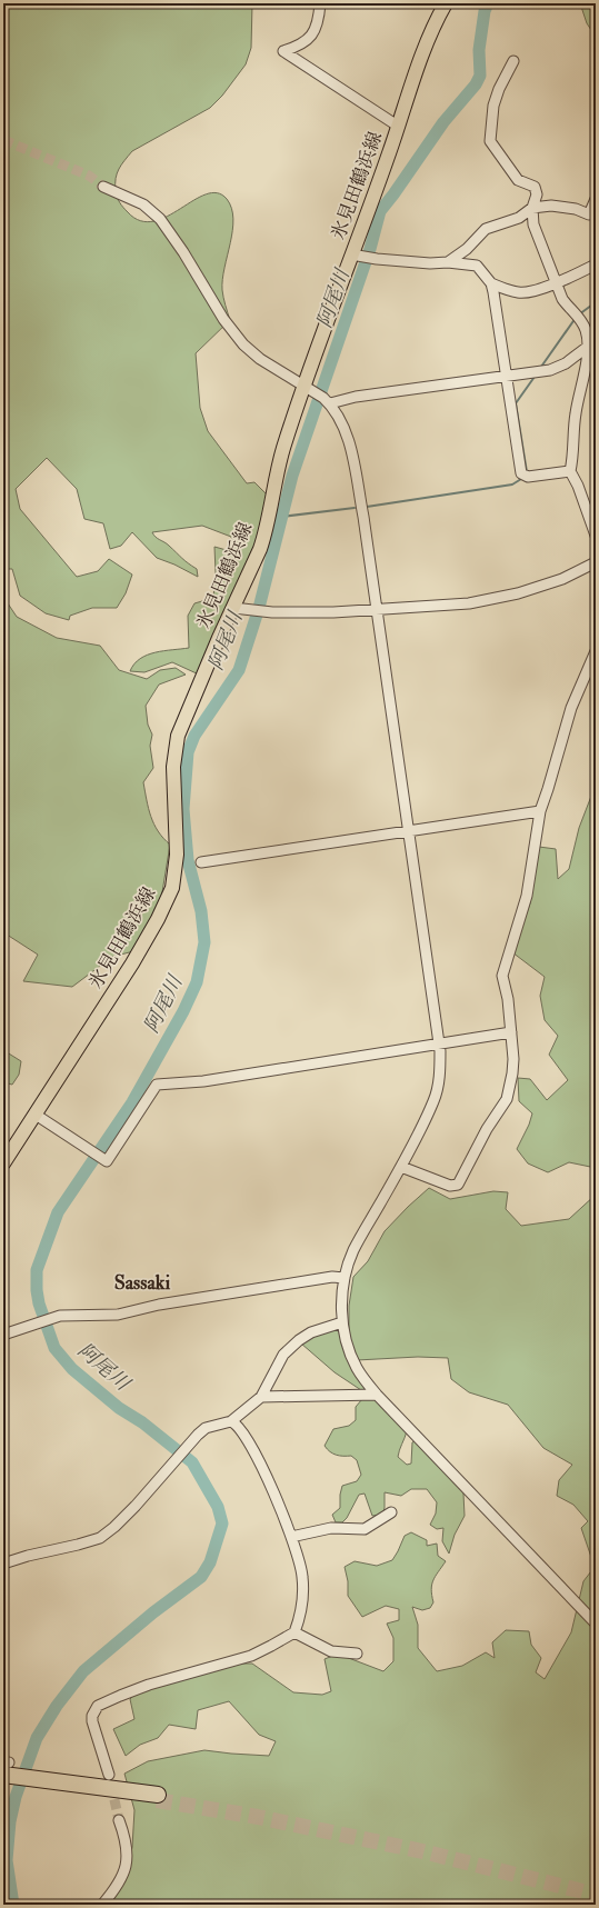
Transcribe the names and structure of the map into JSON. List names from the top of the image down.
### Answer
{
  "streets": {
    "main road": ["氷見田鶴浜線"]
  },
  "districts": ["Sassaki"],
  "water": ["阿尾川"]
}
